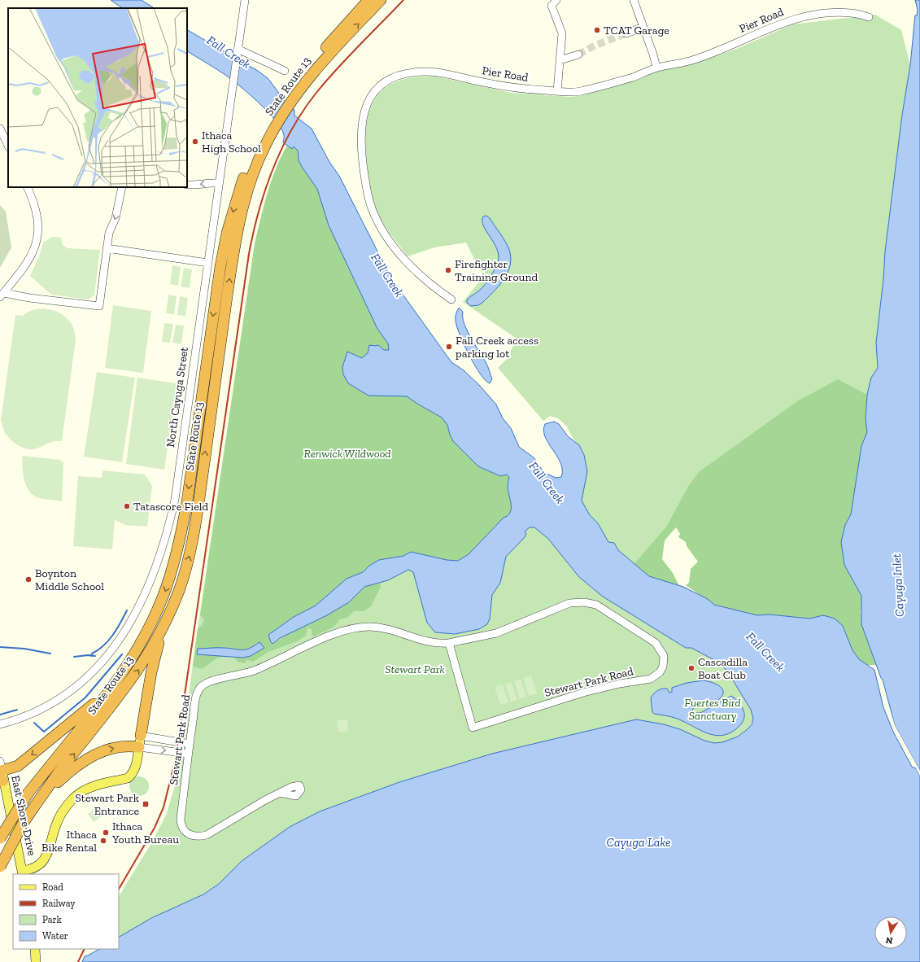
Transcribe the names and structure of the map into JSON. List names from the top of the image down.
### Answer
{
  "streets": {
    "highway": ["State Route 13"],
    "main road": ["East Shore Drive"],
    "street": ["Pier Road", "North Cayuga Street", "Stewart Park Road"]
  },
  "water": ["Fall Creek", "Cayuga Inlet", "Cayuga Lake"],
  "parks": ["Renwick Wildwood", "Stewart Park", "Fuertes Bird Sanctuary"],
  "places": {
    "other": [
      "TCAT Garage",
      "Ithaca High School",
      "Firefighter Training Ground",
      "Fall Creek access parking lot",
      "Tatascore Field",
      "Boynton Middle School",
      "Cascadilla Boat Club",
      "Ithaca Youth Bureau",
      "Ithaca Bike Rental"
    ],
    "transit": ["Stewart Park Entrance"]
  },
  "legend": [
    "Road",
    "Railway",
    "Park",
    "Water"
  ],
  "north": "bottom"
}
